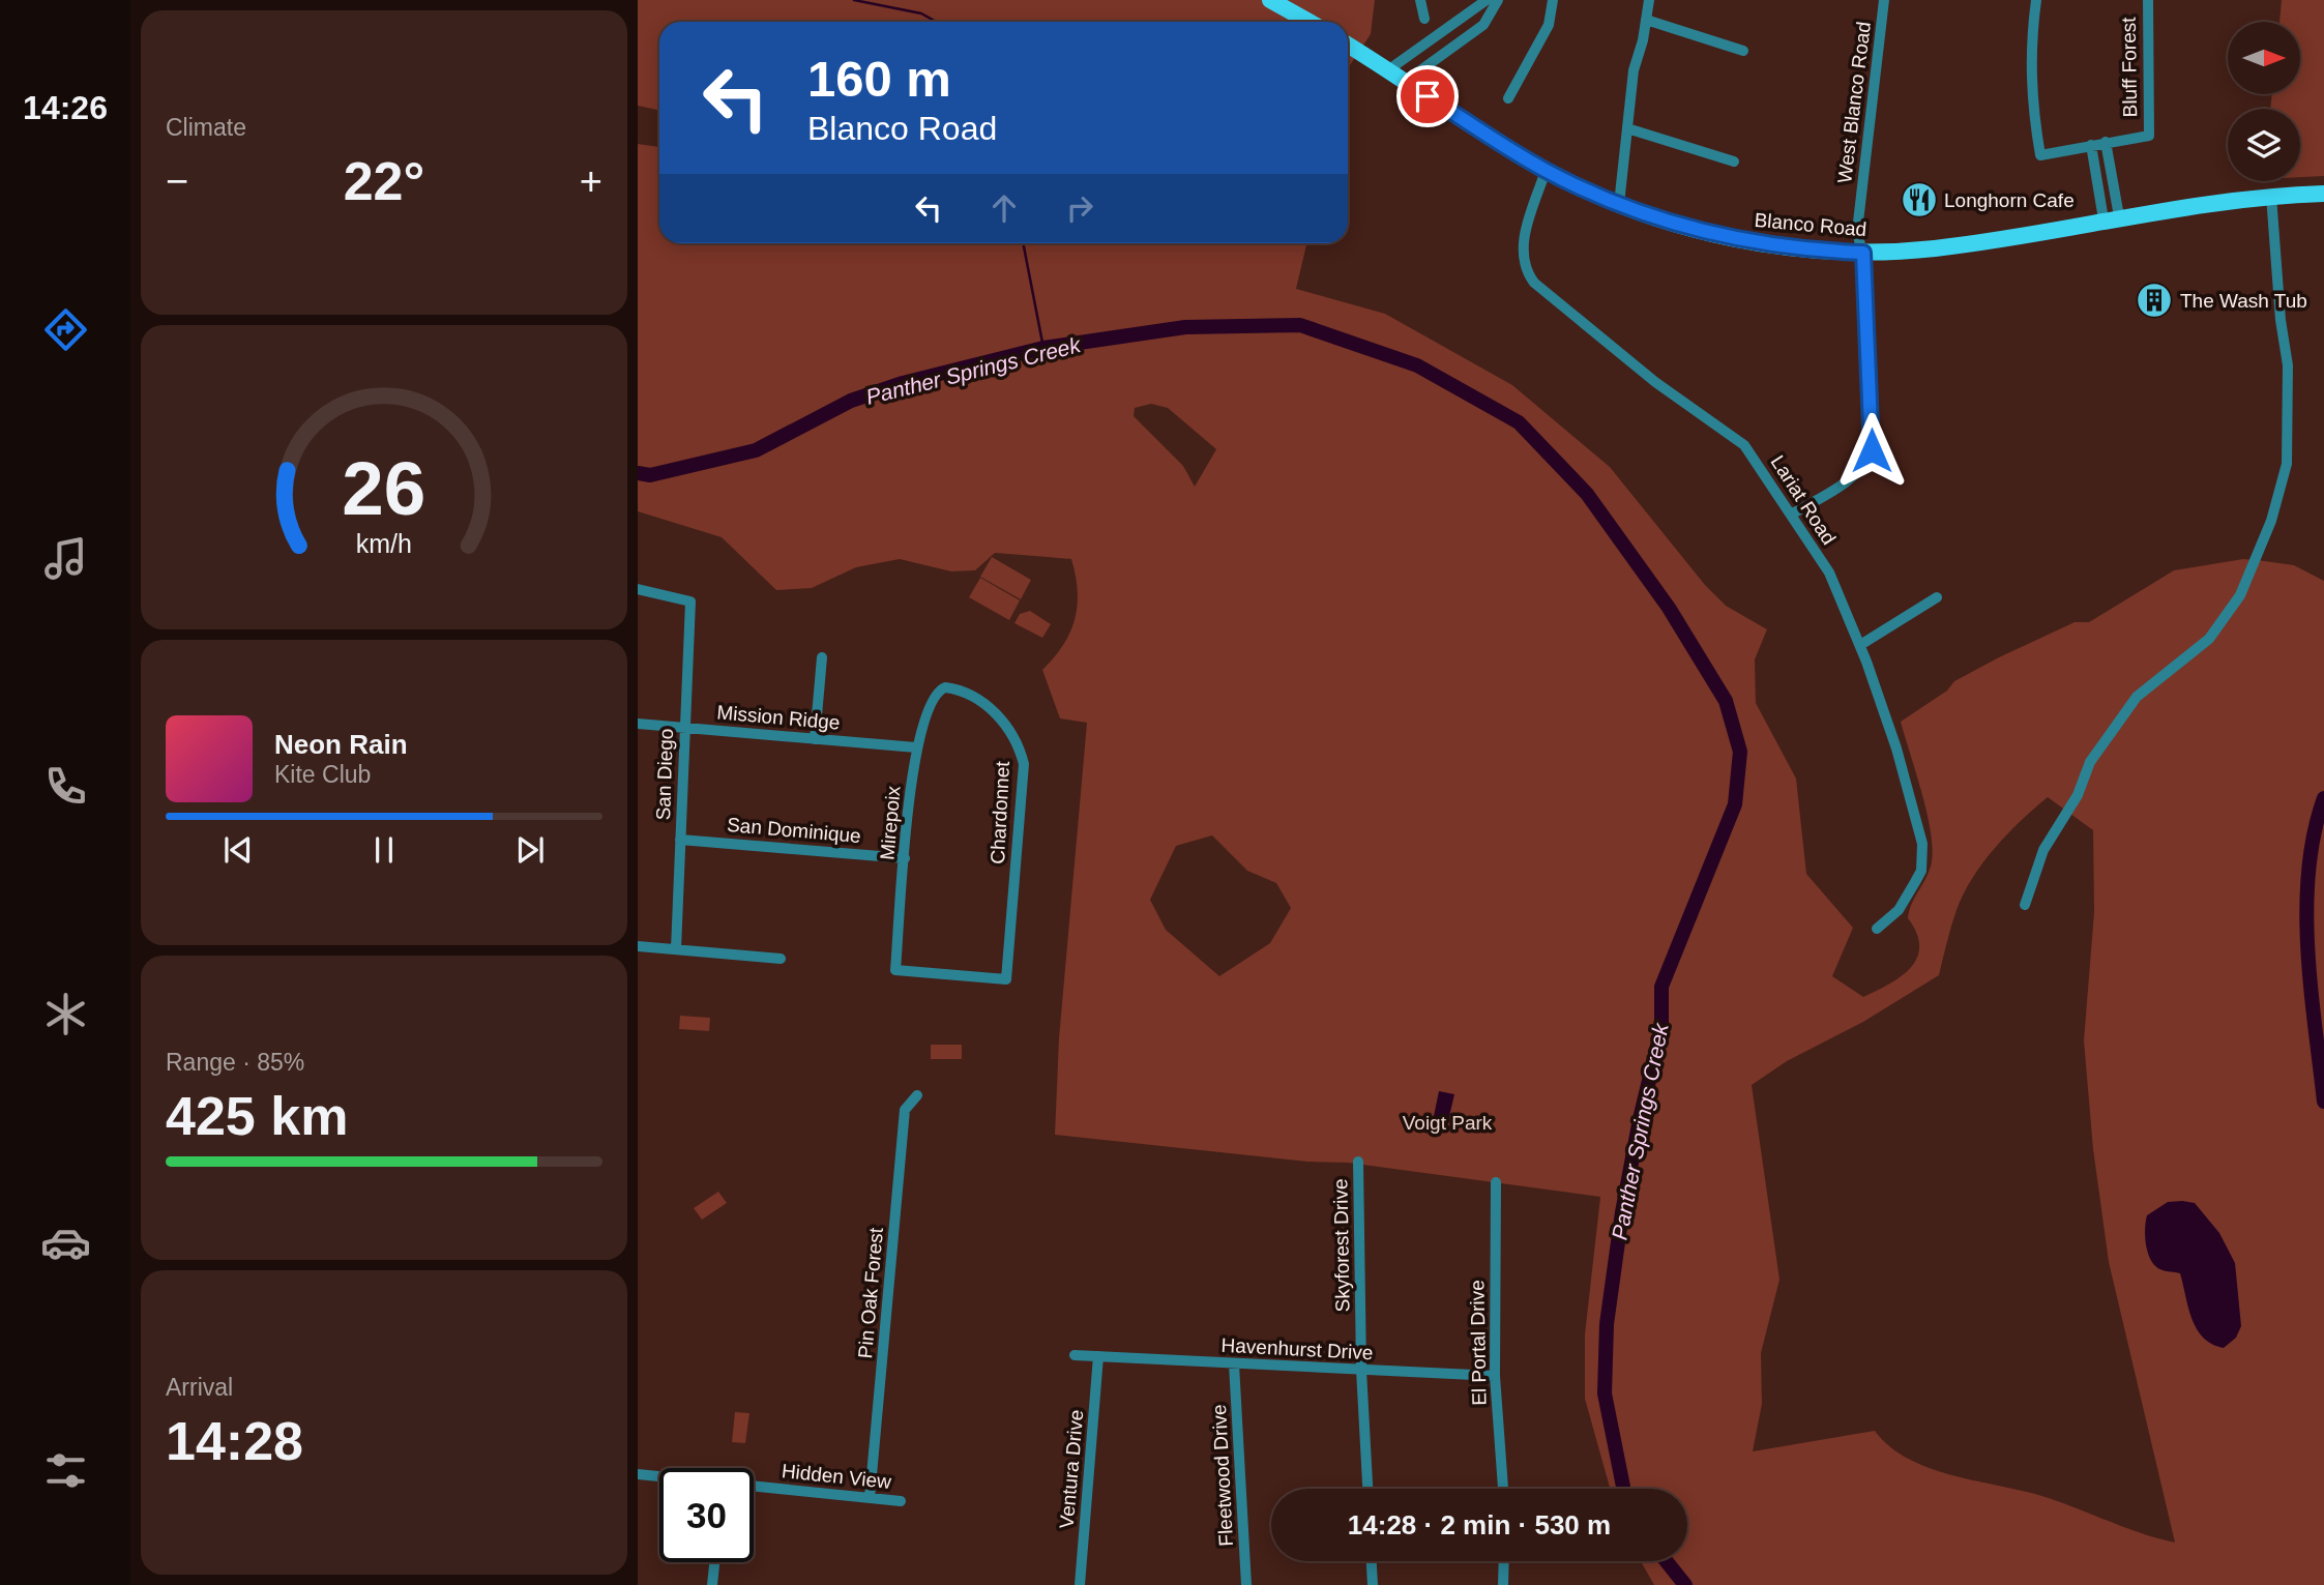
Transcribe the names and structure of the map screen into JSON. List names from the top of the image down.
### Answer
{
  "streets": {
    "main road": ["Blanco Road"],
    "street": [
      "Bluff Forest",
      "West Blanco Road",
      "Lariat Road",
      "Mission Ridge",
      "San Diego",
      "Chardonnet",
      "Mirepoix",
      "San Dominique",
      "Skyforest Drive",
      "Pin Oak Forest",
      "El Portal Drive",
      "Havenhurst Drive",
      "Ventura Drive",
      "Fleetwood Drive",
      "Hidden View"
    ]
  },
  "crossings": [
    ["West Blanco Road", "Blanco Road"],
    ["West Blanco Road", "Lariat Road"],
    ["Blanco Road", "Lariat Road"],
    ["Mission Ridge", "San Diego"],
    ["Mission Ridge", "Mirepoix"],
    ["San Diego", "San Dominique"],
    ["Chardonnet", "Mirepoix"],
    ["Mirepoix", "San Dominique"],
    ["Skyforest Drive", "Havenhurst Drive"],
    ["Pin Oak Forest", "Hidden View"],
    ["El Portal Drive", "Havenhurst Drive"],
    ["Havenhurst Drive", "Ventura Drive"],
    ["Havenhurst Drive", "Fleetwood Drive"]
  ],
  "water": ["Panther Springs Creek"],
  "parks": ["Voigt Park"],
  "places": {
    "restaurant": ["Longhorn Cafe"],
    "building": ["The Wash Tub"]
  },
  "north": "right",
  "page": {
    "tabs": "14:26",
    "tile": [
      "Climate",
      ["Range · 85%", "425 km"],
      ["Arrival", "14:28"]
    ],
    "turn": ["160 m", "Blanco Road"],
    "heat": ["−", "22°", "+"],
    "song": ["Neon Rain", "Kite Club"],
    "limit": "30",
    "trip": "14:28 · 2 min · 530 m",
    "gauge": ["26", "km/h"]
  }
}
